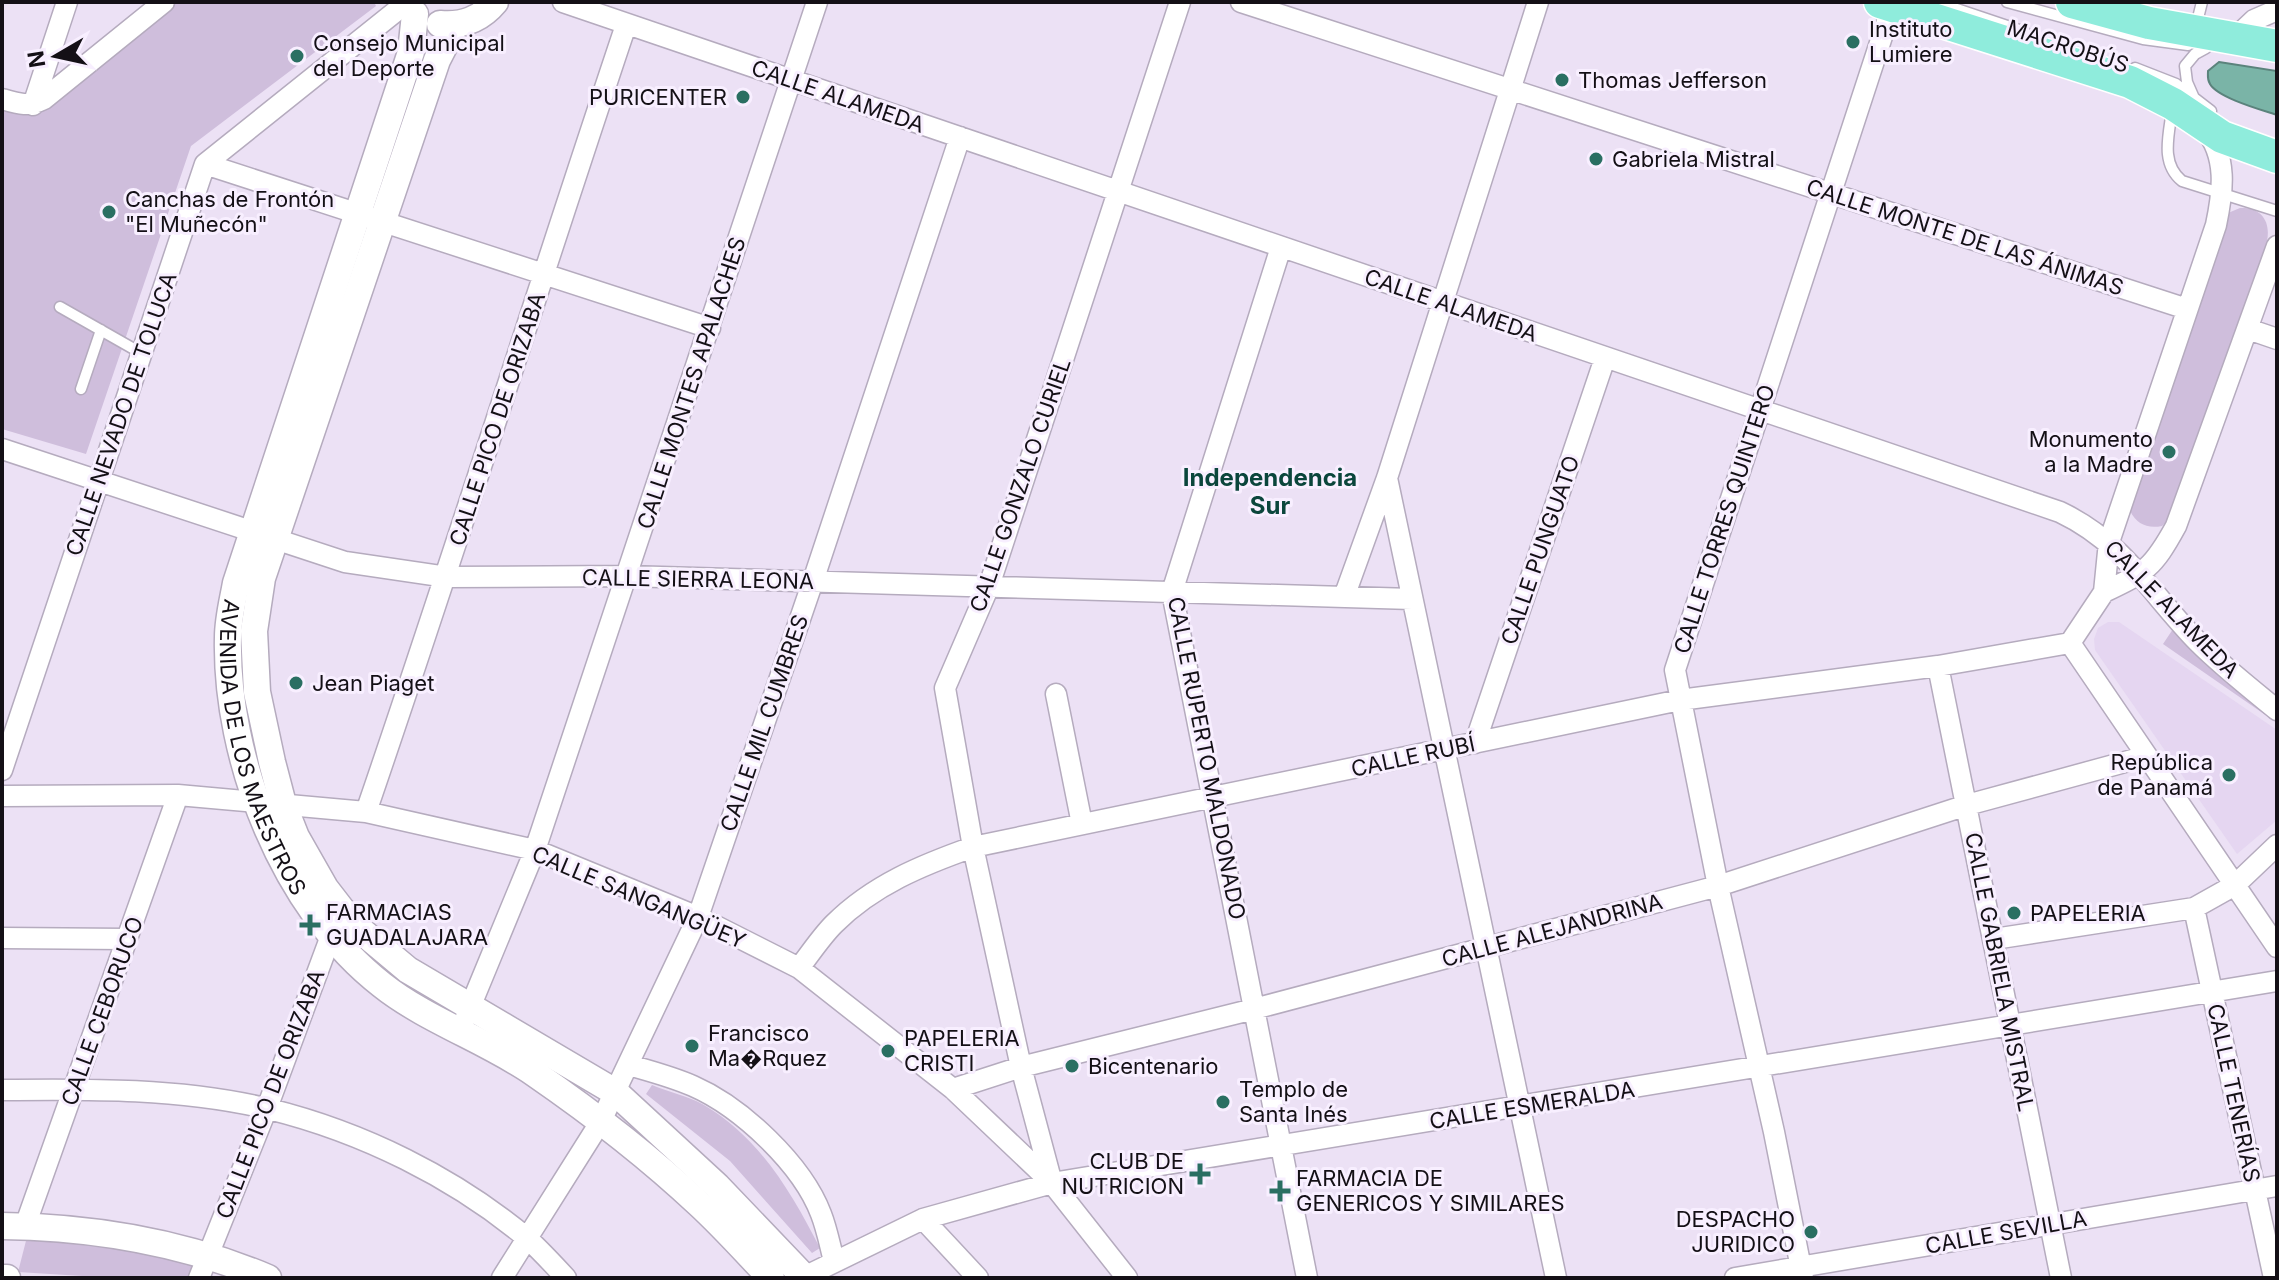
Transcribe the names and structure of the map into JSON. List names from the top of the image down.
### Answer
{
  "streets": {
    "street": [
      "CALLE ALAMEDA",
      "CALLE MONTE DE LAS ÁNIMAS",
      "CALLE MONTES APALACHES",
      "CALLE NEVADO DE TOLUCA",
      "CALLE PICO DE ORIZABA",
      "CALLE GONZALO CURIEL",
      "CALLE TORRES QUINTERO",
      "CALLE PUNGUATO",
      "CALLE SIERRA LEONA",
      "CALLE MIL CUMBRES",
      "AVENIDA DE LOS MAESTROS",
      "CALLE RUBÍ",
      "CALLE RUPERTO MALDONADO",
      "CALLE SANGANGÜEY",
      "CALLE ALEJANDRINA",
      "CALLE GABRIELA MISTRAL",
      "CALLE CEBORUCO",
      "CALLE TENERÍAS",
      "CALLE ESMERALDA",
      "CALLE SEVILLA"
    ],
    "lane": ["MACROBÚS"]
  },
  "crossings": [
    ["CALLE ALAMEDA", "CALLE MONTES APALACHES"],
    ["CALLE ALAMEDA", "CALLE PICO DE ORIZABA"],
    ["CALLE ALAMEDA", "CALLE GONZALO CURIEL"],
    ["CALLE ALAMEDA", "CALLE TORRES QUINTERO"],
    ["CALLE ALAMEDA", "CALLE PUNGUATO"],
    ["CALLE ALAMEDA", "CALLE MIL CUMBRES"],
    ["CALLE ALAMEDA", "CALLE RUPERTO MALDONADO"],
    ["CALLE MONTE DE LAS ÁNIMAS", "CALLE TORRES QUINTERO"],
    ["CALLE MONTES APALACHES", "CALLE SIERRA LEONA"],
    ["CALLE MONTES APALACHES", "AVENIDA DE LOS MAESTROS"],
    ["CALLE MONTES APALACHES", "CALLE SANGANGÜEY"],
    ["CALLE NEVADO DE TOLUCA", "CALLE SIERRA LEONA"],
    ["CALLE PICO DE ORIZABA", "CALLE SIERRA LEONA"],
    ["CALLE PICO DE ORIZABA", "AVENIDA DE LOS MAESTROS"],
    ["CALLE PICO DE ORIZABA", "CALLE SANGANGÜEY"],
    ["CALLE GONZALO CURIEL", "CALLE SIERRA LEONA"],
    ["CALLE GONZALO CURIEL", "CALLE RUBÍ"],
    ["CALLE GONZALO CURIEL", "CALLE SANGANGÜEY"],
    ["CALLE GONZALO CURIEL", "CALLE ALEJANDRINA"],
    ["CALLE GONZALO CURIEL", "CALLE ESMERALDA"],
    ["CALLE TORRES QUINTERO", "CALLE RUBÍ"],
    ["CALLE TORRES QUINTERO", "CALLE ALEJANDRINA"],
    ["CALLE TORRES QUINTERO", "CALLE ESMERALDA"],
    ["CALLE TORRES QUINTERO", "CALLE SEVILLA"],
    ["CALLE PUNGUATO", "CALLE RUBÍ"],
    ["CALLE SIERRA LEONA", "CALLE MIL CUMBRES"],
    ["CALLE SIERRA LEONA", "AVENIDA DE LOS MAESTROS"],
    ["CALLE SIERRA LEONA", "CALLE RUPERTO MALDONADO"],
    ["CALLE MIL CUMBRES", "AVENIDA DE LOS MAESTROS"],
    ["CALLE MIL CUMBRES", "CALLE SANGANGÜEY"],
    ["AVENIDA DE LOS MAESTROS", "CALLE SANGANGÜEY"],
    ["AVENIDA DE LOS MAESTROS", "CALLE ESMERALDA"],
    ["CALLE RUBÍ", "CALLE RUPERTO MALDONADO"],
    ["CALLE RUBÍ", "CALLE SANGANGÜEY"],
    ["CALLE RUBÍ", "CALLE GABRIELA MISTRAL"],
    ["CALLE RUPERTO MALDONADO", "CALLE ALEJANDRINA"],
    ["CALLE RUPERTO MALDONADO", "CALLE ESMERALDA"],
    ["CALLE SANGANGÜEY", "CALLE ALEJANDRINA"],
    ["CALLE SANGANGÜEY", "CALLE CEBORUCO"],
    ["CALLE SANGANGÜEY", "CALLE ESMERALDA"],
    ["CALLE ALEJANDRINA", "CALLE GABRIELA MISTRAL"],
    ["CALLE GABRIELA MISTRAL", "CALLE ESMERALDA"],
    ["CALLE GABRIELA MISTRAL", "CALLE SEVILLA"],
    ["CALLE TENERÍAS", "CALLE ESMERALDA"],
    ["CALLE TENERÍAS", "CALLE SEVILLA"]
  ],
  "districts": ["Independencia Sur"],
  "places": {
    "other": [
      "Instituto Lumiere",
      "Consejo Municipal del Deporte",
      "Thomas Jefferson",
      "PURICENTER",
      "Gabriela Mistral",
      "Canchas de Frontón \"El Muñecón\"",
      "Monumento a la Madre",
      "Jean Piaget",
      "República de Panamá",
      "PAPELERIA",
      "Francisco Ma�Rquez",
      "PAPELERIA CRISTI",
      "Bicentenario",
      "Templo de Santa Inés",
      "DESPACHO JURIDICO"
    ],
    "health": ["FARMACIAS GUADALAJARA", "CLUB DE NUTRICION", "FARMACIA DE GENERICOS Y SIMILARES"]
  },
  "north": "left"
}
